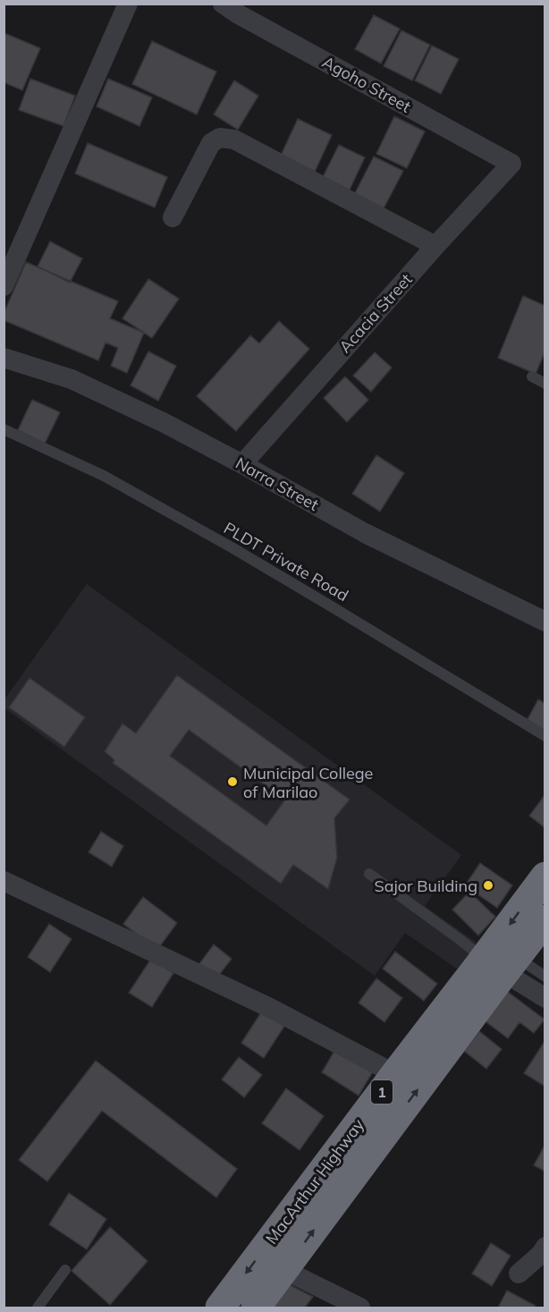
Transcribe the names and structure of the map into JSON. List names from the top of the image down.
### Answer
{
  "streets": {
    "highway": ["1", "MacArthur Highway"],
    "street": ["Agoho Street", "Acacia Street", "Narra Street"],
    "lane": ["PLDT Private Road"]
  },
  "crossings": [
    ["Agoho Street", "Acacia Street"],
    ["Acacia Street", "Narra Street"]
  ],
  "places": ["Municipal College of Marilao", "Sajor Building"]
}
